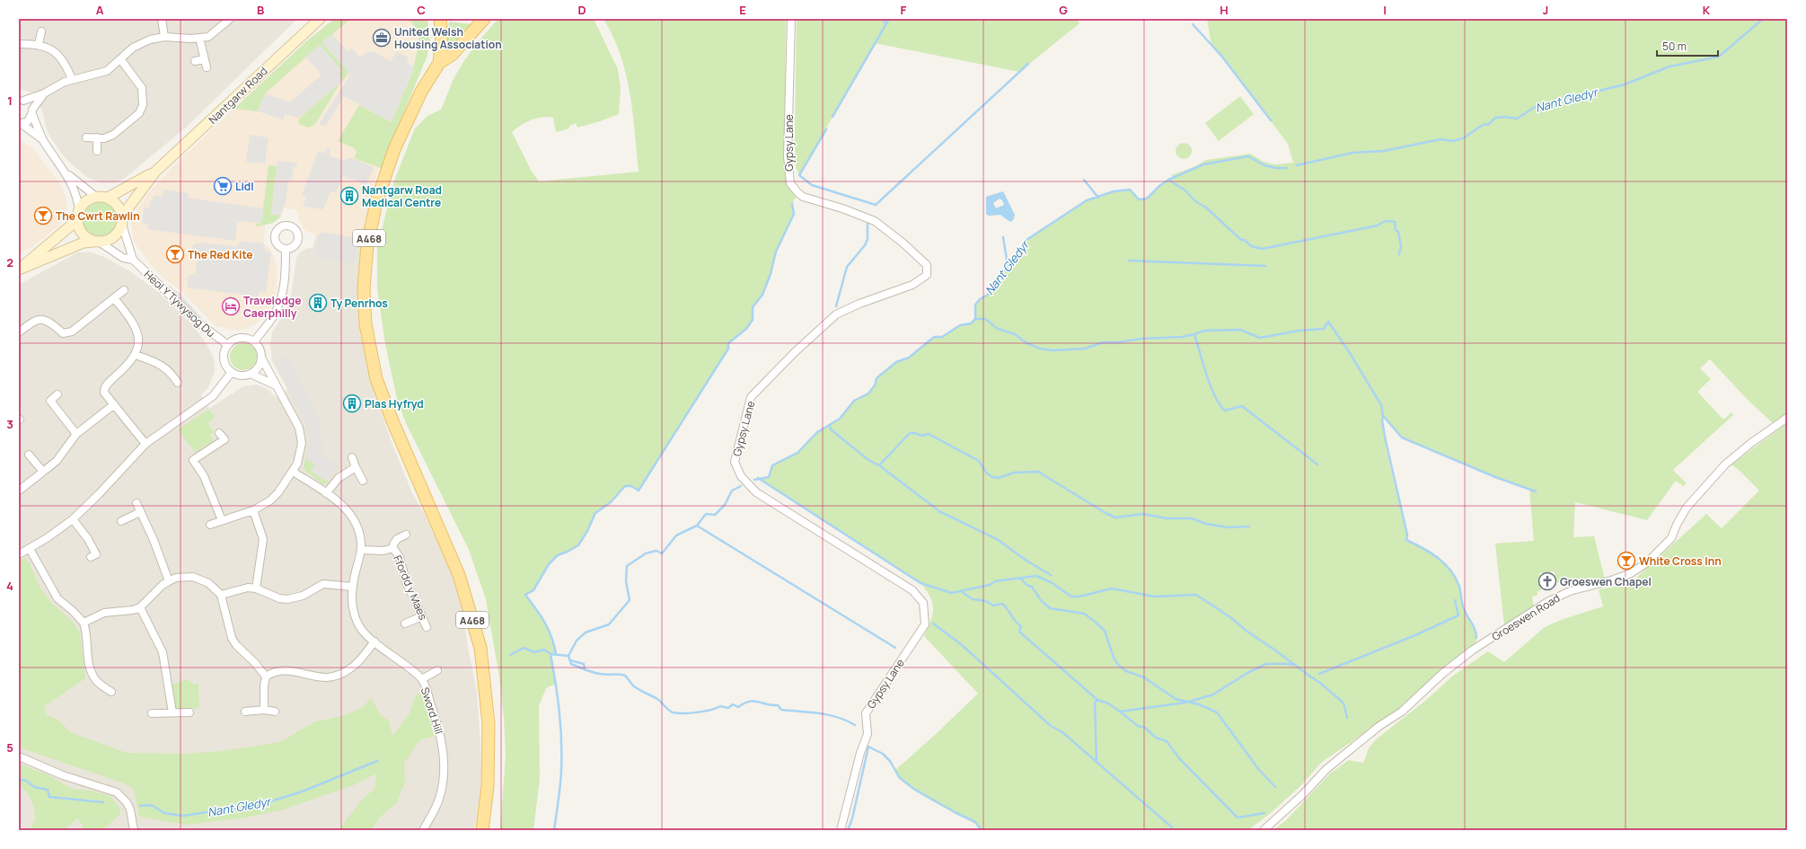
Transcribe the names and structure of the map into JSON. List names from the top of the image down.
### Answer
{
  "streets": {
    "main road": ["Nantgarw Road", "A468"],
    "street": [
      "Gypsy Lane",
      "Heol Y Tywysog Du",
      "Ffordd y Maes",
      "Groeswen Road",
      "Sword Hill"
    ]
  },
  "crossings": [
    ["Nantgarw Road", "Heol Y Tywysog Du"]
  ],
  "water": ["Nant Gledyr"],
  "places": {
    "office": ["United Welsh Housing Association"],
    "supermarket": ["Lidl"],
    "building": ["Nantgarw Road Medical Centre", "Ty Penrhos", "Plas Hyfryd"],
    "bar": ["The Cwrt Rawlin", "The Red Kite", "White Cross Inn"],
    "hotel": ["Travelodge Caerphilly"],
    "church": ["Groeswen Chapel"]
  },
  "scale_bar": "50 m",
  "grid": {
    "columns": [
      "A",
      "B",
      "C",
      "D",
      "E",
      "F",
      "G",
      "H",
      "I",
      "J",
      "K"
    ],
    "rows": [
      "1",
      "2",
      "3",
      "4",
      "5"
    ]
  }
}
